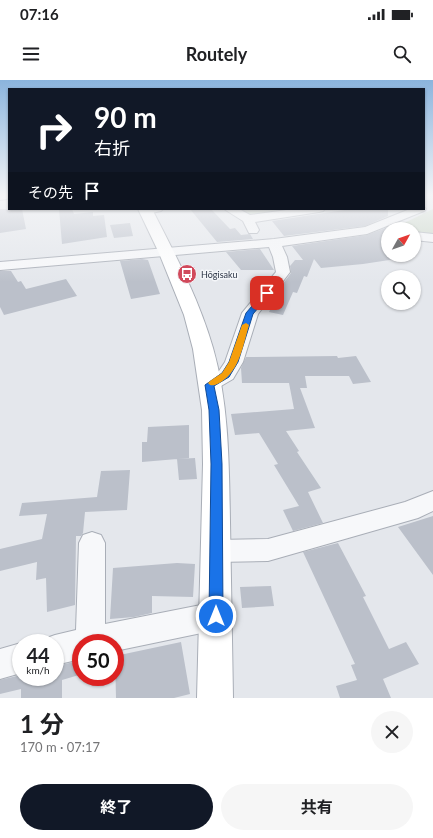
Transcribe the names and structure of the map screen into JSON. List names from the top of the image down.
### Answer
{
  "places": {
    "bus stop": ["Hōgisaku"]
  },
  "north": "top right",
  "page": {
    "status": "07:16",
    "header": "Routely",
    "turn": ["90 m", "右折"],
    "then": "その先",
    "speed": "44 km/h",
    "limit": "50",
    "heading": ["1 分", "170 m · 07:17"],
    "buttons": ["終了", "共有"]
  }
}
